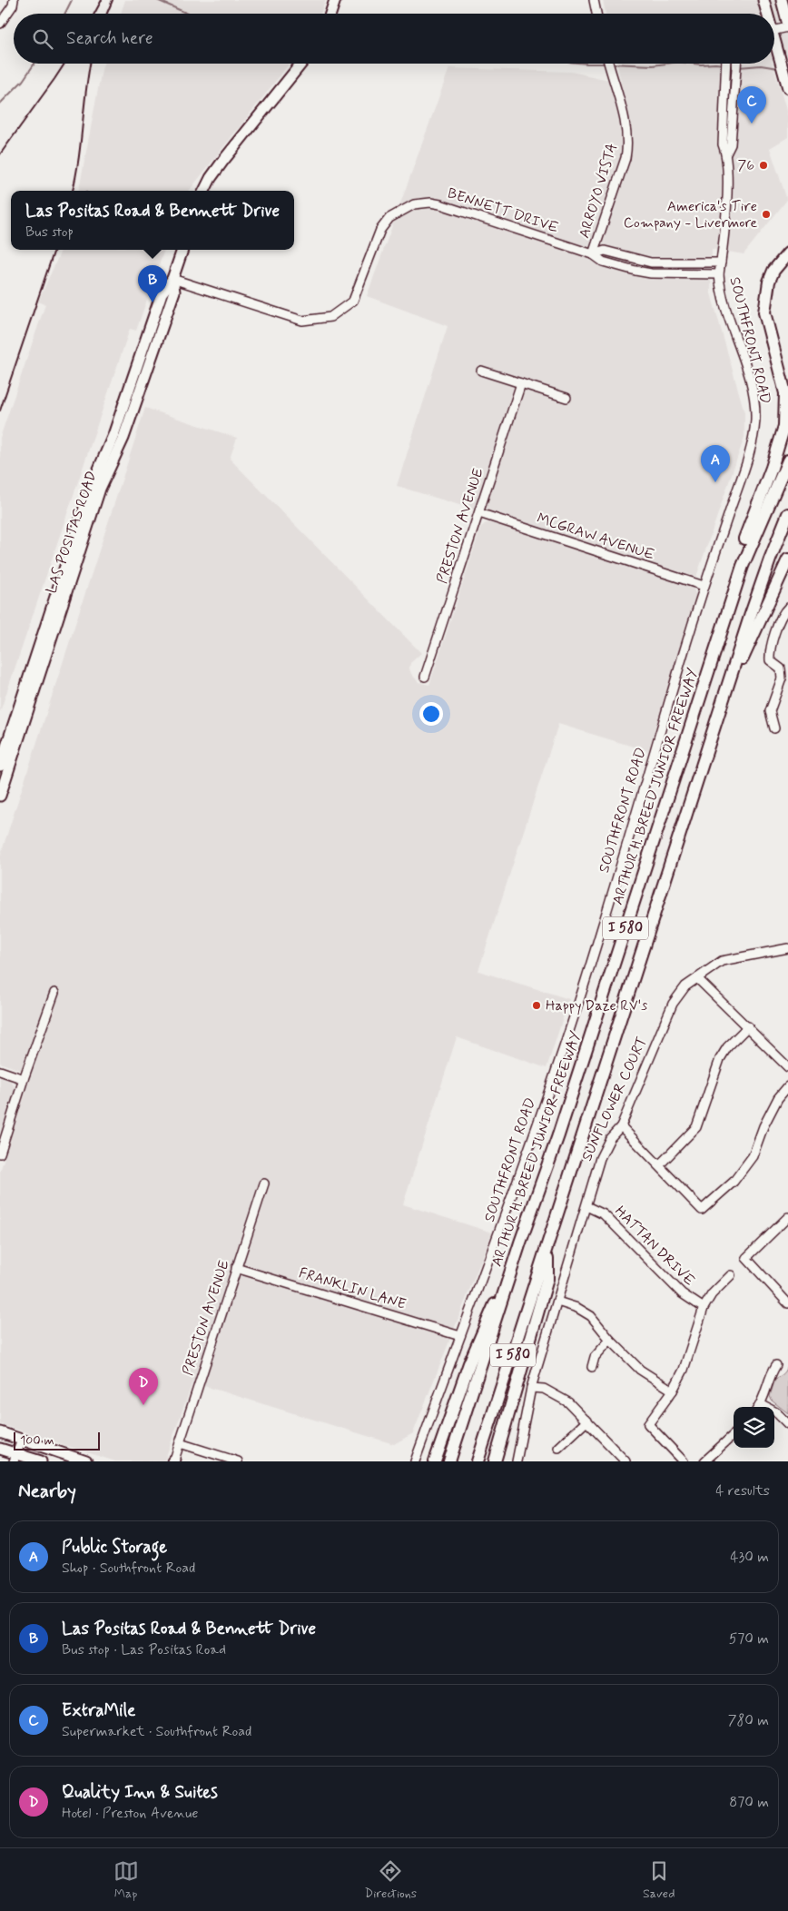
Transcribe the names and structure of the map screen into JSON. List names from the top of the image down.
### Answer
{
  "streets": {
    "highway": ["ARTHUR H. BREED JUNIOR FREEWAY", "I 580"],
    "main road": ["LAS POSITAS ROAD"],
    "street": [
      "ARROYO VISTA",
      "BENNETT DRIVE",
      "SOUTHFRONT ROAD",
      "PRESTON AVENUE",
      "MCGRAW AVENUE",
      "SUNFLOWER COURT",
      "HATTAN DRIVE",
      "FRANKLIN LANE"
    ]
  },
  "crossings": [
    ["ARROYO VISTA", "BENNETT DRIVE"],
    ["BENNETT DRIVE", "SOUTHFRONT ROAD"],
    ["BENNETT DRIVE", "LAS POSITAS ROAD"],
    ["SOUTHFRONT ROAD", "MCGRAW AVENUE"],
    ["SOUTHFRONT ROAD", "FRANKLIN LANE"],
    ["PRESTON AVENUE", "MCGRAW AVENUE"],
    ["PRESTON AVENUE", "FRANKLIN LANE"],
    ["SUNFLOWER COURT", "HATTAN DRIVE"]
  ],
  "places": ["76", "America's Tire Company - Livermore", "Happy Daze RV's"],
  "scale_bar": "100 m",
  "page": {
    "search": "Search here",
    "pins": [
      "C",
      "B",
      "A",
      "D"
    ],
    "popup": ["Las Positas Road & Bennett Drive", "Bus stop"],
    "scale": "100 m",
    "heading": ["Nearby", "4 results"],
    "list": [
      {
        "mark": "A",
        "name": "Public Storage",
        "note": "Shop · Southfront Road",
        "value": "430 m"
      },
      {
        "mark": "B",
        "name": "Las Positas Road & Bennett Drive",
        "note": "Bus stop · Las Positas Road",
        "value": "570 m"
      },
      {
        "mark": "C",
        "name": "ExtraMile",
        "note": "Supermarket · Southfront Road",
        "value": "780 m"
      },
      {
        "mark": "D",
        "name": "Quality Inn & Suites",
        "note": "Hotel · Preston Avenue",
        "value": "870 m"
      }
    ],
    "nav": ["Map", "Directions", "Saved"]
  }
}
